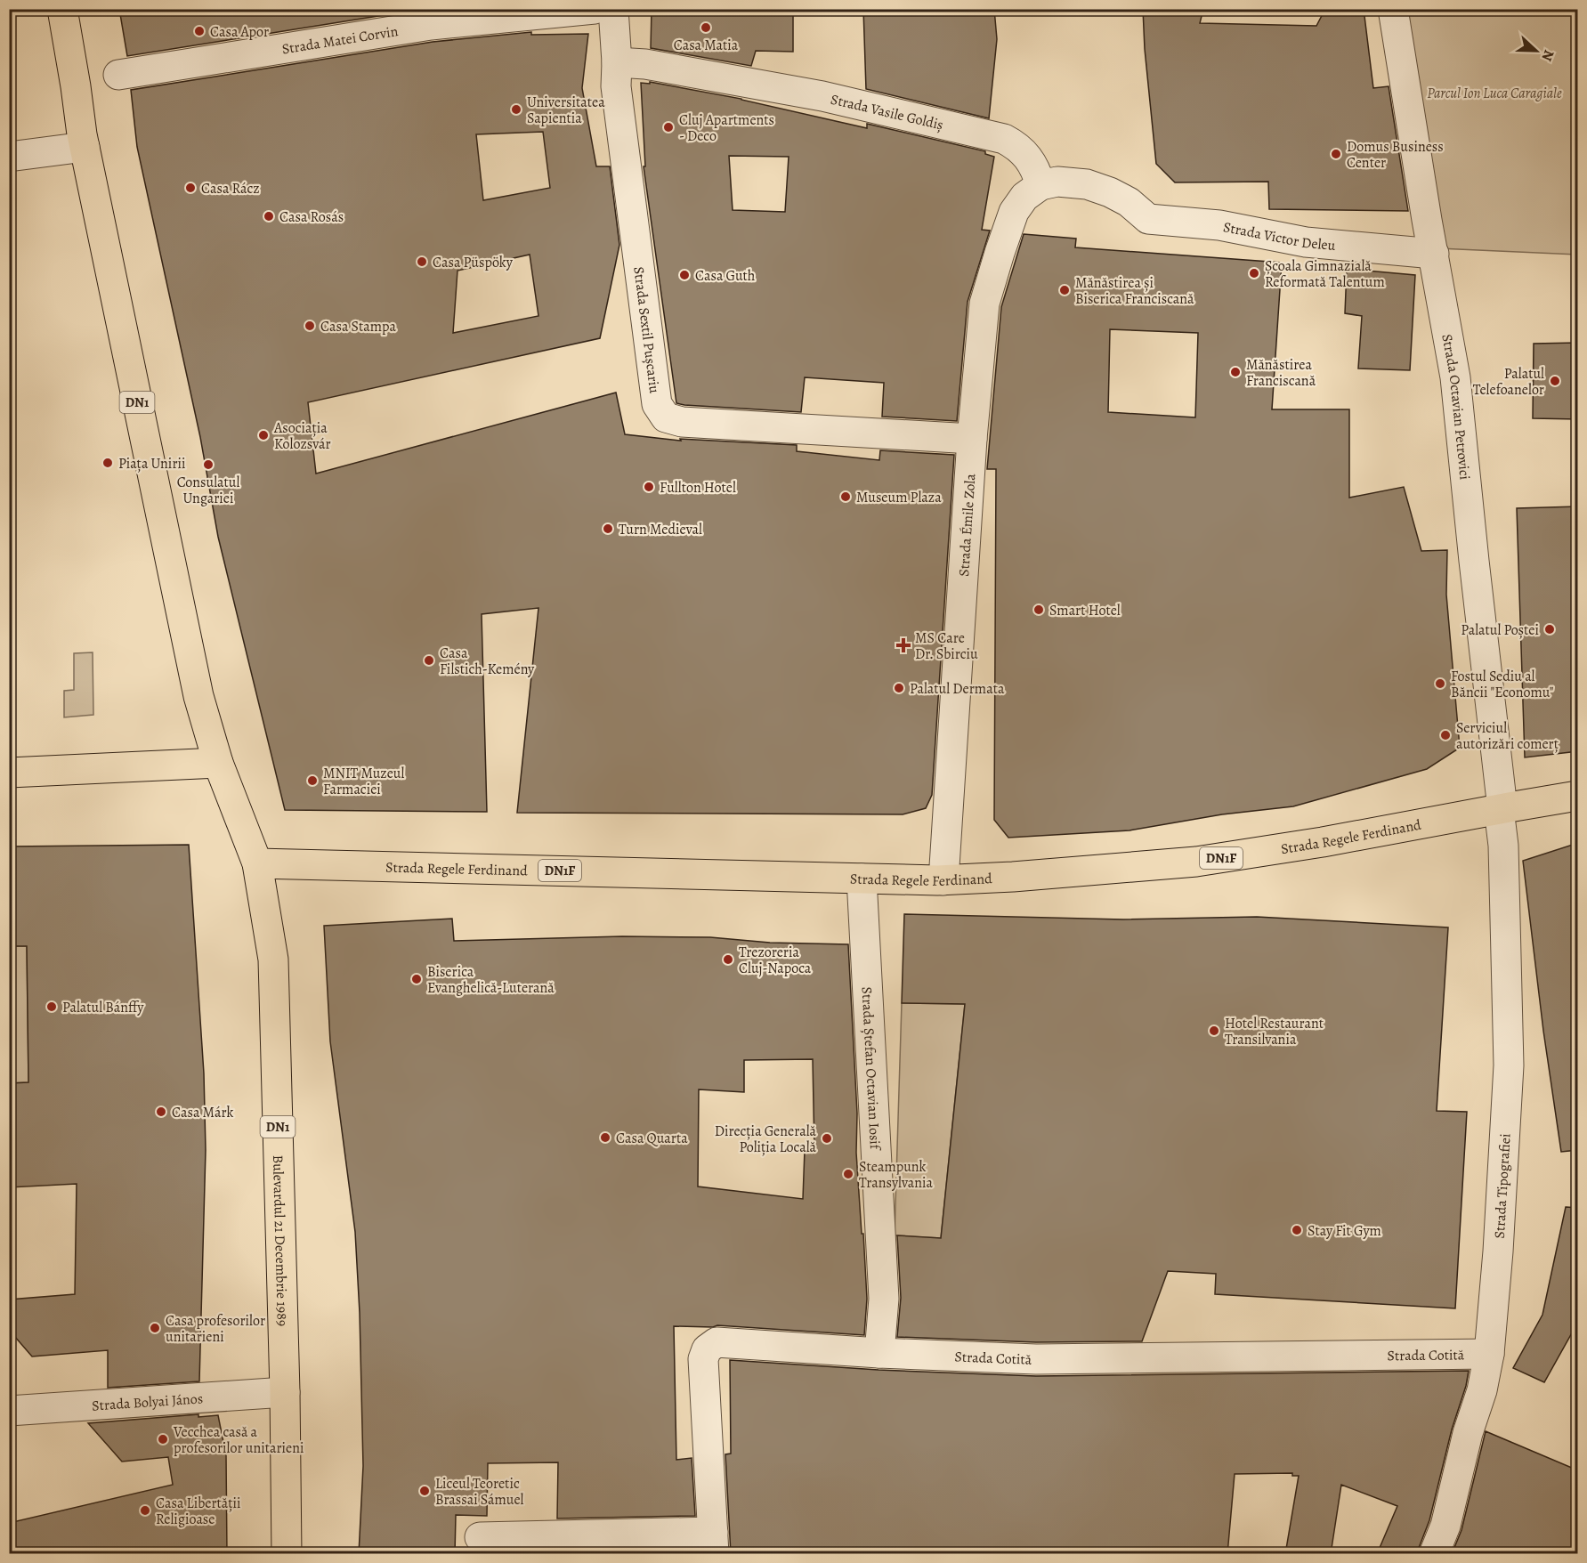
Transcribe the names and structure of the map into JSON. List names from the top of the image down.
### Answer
{
  "streets": {
    "main road": [
      "DN1",
      "Strada Regele Ferdinand",
      "DN1F",
      "Bulevardul 21 Decembrie 1989"
    ],
    "street": [
      "Strada Matei Corvin",
      "Strada Vasile Goldiș",
      "Strada Victor Deleu",
      "Strada Sextil Pușcariu",
      "Strada Octavian Petrovici",
      "Strada Émile Zola",
      "Strada Ștefan Octavian Iosif",
      "Strada Tipografiei",
      "Strada Cotită",
      "Strada Bolyai János"
    ]
  },
  "crossings": [
    ["Strada Vasile Goldiș", "Strada Victor Deleu"],
    ["Strada Vasile Goldiș", "Strada Sextil Pușcariu"],
    ["Strada Vasile Goldiș", "Strada Émile Zola"],
    ["Strada Victor Deleu", "Strada Octavian Petrovici"],
    ["Strada Victor Deleu", "Strada Émile Zola"],
    ["Strada Sextil Pușcariu", "Strada Émile Zola"],
    ["DN1", "Strada Regele Ferdinand"],
    ["DN1", "Bulevardul 21 Decembrie 1989"],
    ["Strada Octavian Petrovici", "Strada Regele Ferdinand"],
    ["Strada Octavian Petrovici", "Strada Tipografiei"],
    ["Strada Émile Zola", "Strada Regele Ferdinand"],
    ["Strada Regele Ferdinand", "Strada Ștefan Octavian Iosif"],
    ["Strada Regele Ferdinand", "Strada Tipografiei"],
    ["Strada Regele Ferdinand", "Bulevardul 21 Decembrie 1989"],
    ["Strada Ștefan Octavian Iosif", "Strada Cotită"],
    ["Strada Tipografiei", "Strada Cotită"],
    ["Bulevardul 21 Decembrie 1989", "Strada Bolyai János"]
  ],
  "parks": ["Parcul Ion Luca Caragiale"],
  "places": {
    "other": [
      "Casa Matia",
      "Casa Apor",
      "Universitatea Sapientia",
      "Cluj Apartments - Deco",
      "Domus Business Center",
      "Casa Rácz",
      "Casa Rosás",
      "Casa Püspöky",
      "Școala Gimnazială Reformată Talentum",
      "Casa Guth",
      "Mănăstirea și Biserica Franciscană",
      "Casa Stampa",
      "Mănăstirea Franciscană",
      "Palatul Telefoanelor",
      "Asociația Kolozsvár",
      "Piața Unirii",
      "Consulatul Ungariei",
      "Fullton Hotel",
      "Museum Plaza",
      "Turn Medieval",
      "Smart Hotel",
      "Palatul Poștei",
      "Casa Filstich-Kemény",
      "Fostul Sediu al Băncii \"Economu\"",
      "Palatul Dermata",
      "Serviciul autorizări comerț",
      "MNIT Muzeul Farmaciei",
      "Trezoreria Cluj-Napoca",
      "Biserica Evanghelică-Luterană",
      "Palatul Bánffy",
      "Hotel Restaurant Transilvania",
      "Casa Márk",
      "Casa Quarta",
      "Direcția Generală Poliția Locală",
      "Steampunk Transylvania",
      "Stay Fit Gym",
      "Casa profesorilor unitarieni",
      "Vecchea casă a profesorilor unitarieni",
      "Liceul Teoretic Brassai Sámuel",
      "Casa Libertății Religioase"
    ],
    "health": ["MS Care Dr. Sbirciu"]
  },
  "north": "right"
}
